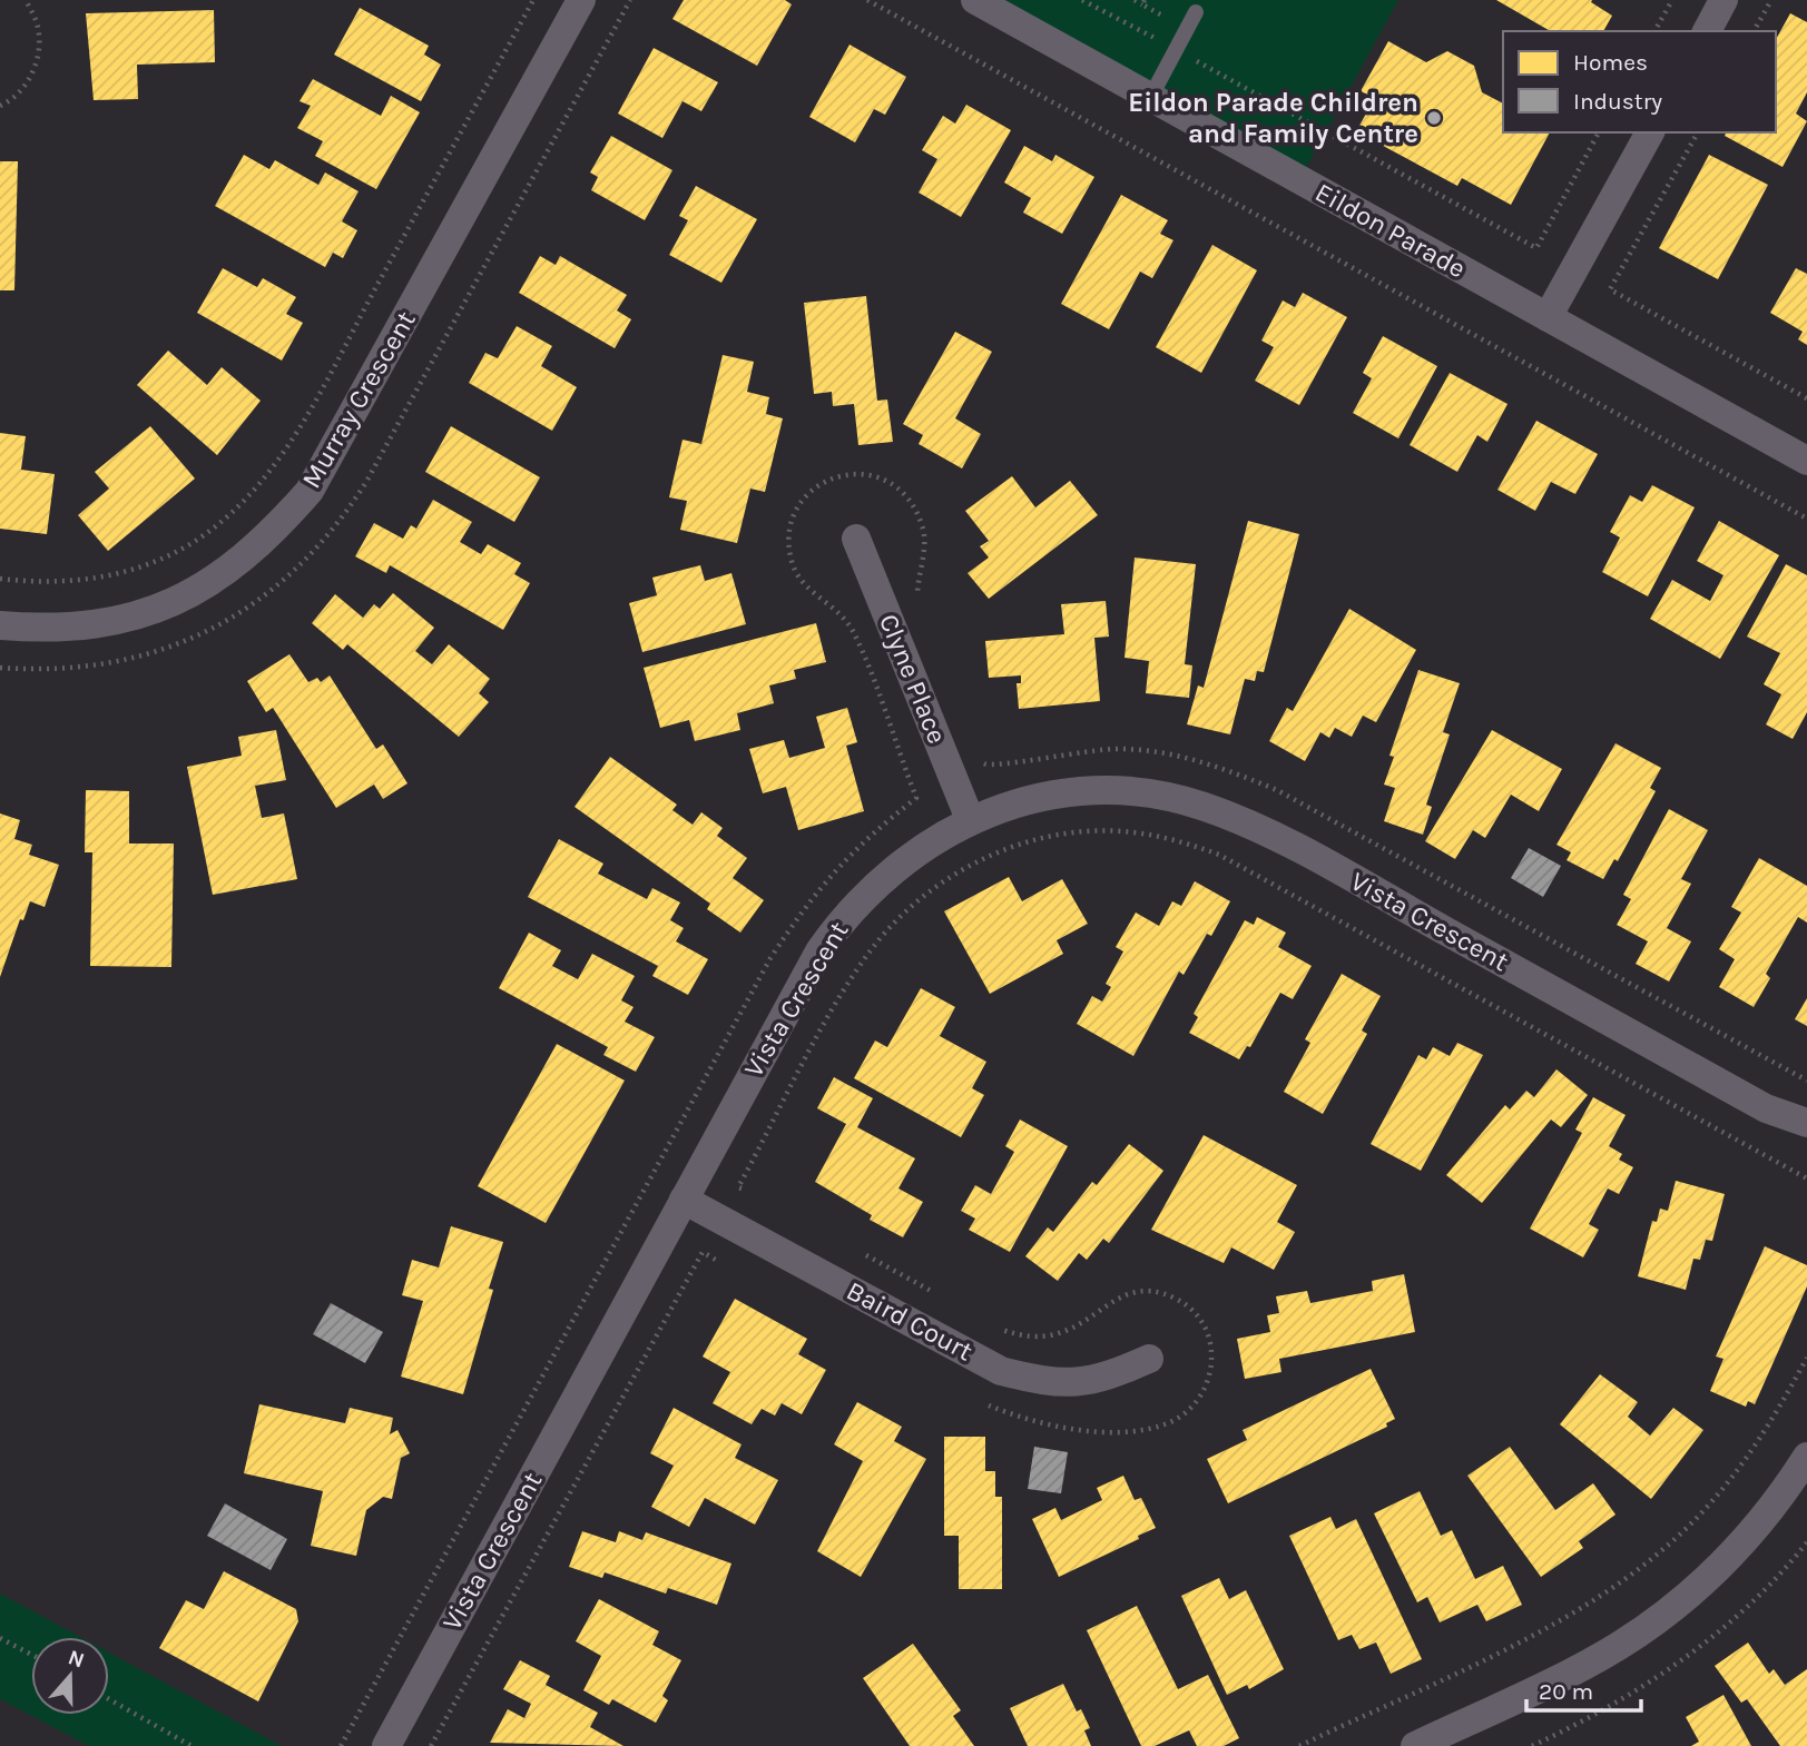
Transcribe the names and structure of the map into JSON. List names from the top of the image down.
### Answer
{
  "streets": {
    "street": [
      "Eildon Parade",
      "Murray Crescent",
      "Clyne Place",
      "Vista Crescent",
      "Baird Court"
    ]
  },
  "crossings": [
    ["Clyne Place", "Vista Crescent"],
    ["Vista Crescent", "Baird Court"]
  ],
  "places": ["Eildon Parade Children and Family Centre"],
  "legend": ["Homes", "Industry"],
  "scale_bar": "20 m",
  "north": "top"
}
